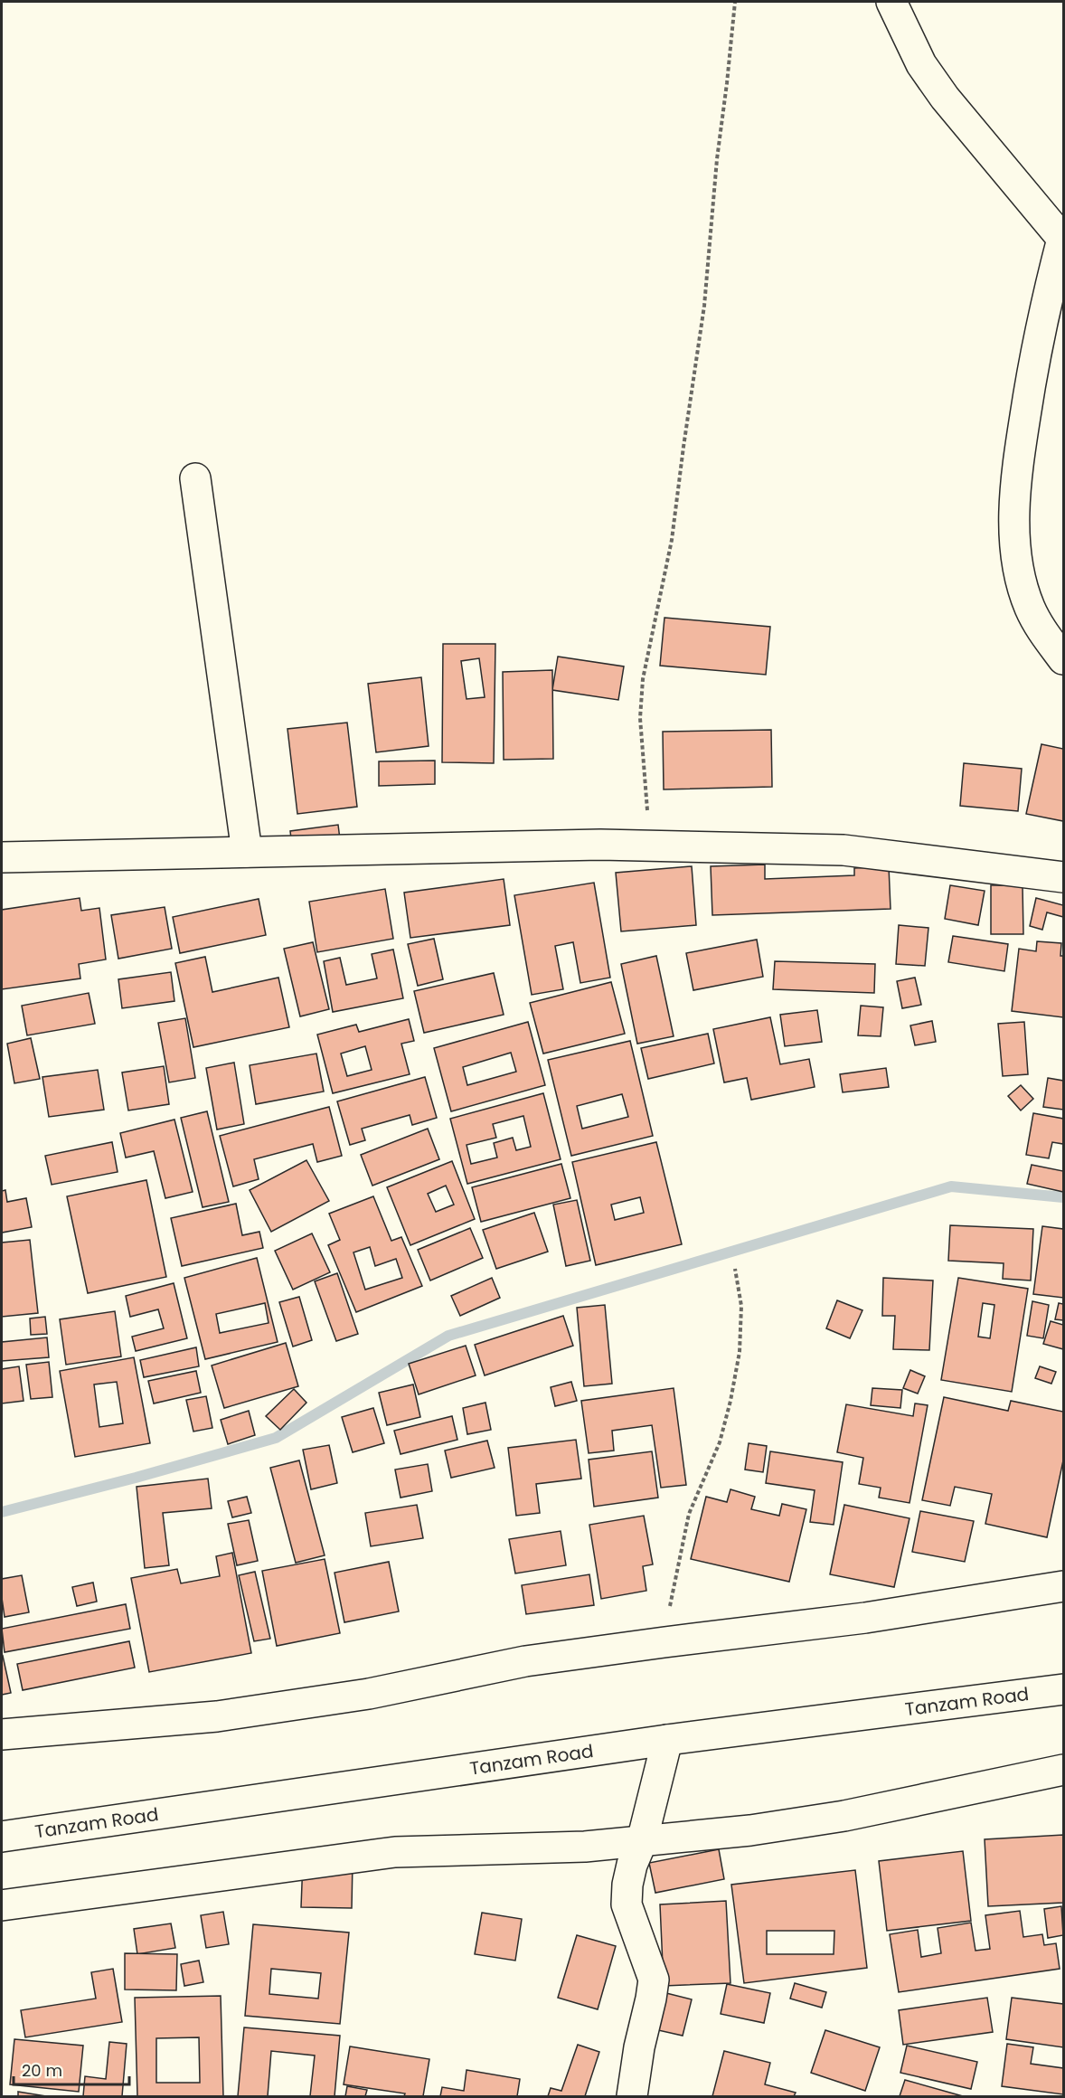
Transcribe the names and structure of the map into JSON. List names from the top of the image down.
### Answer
{
  "streets": {
    "main road": ["Tanzam Road"]
  },
  "scale_bar": "20 m"
}
